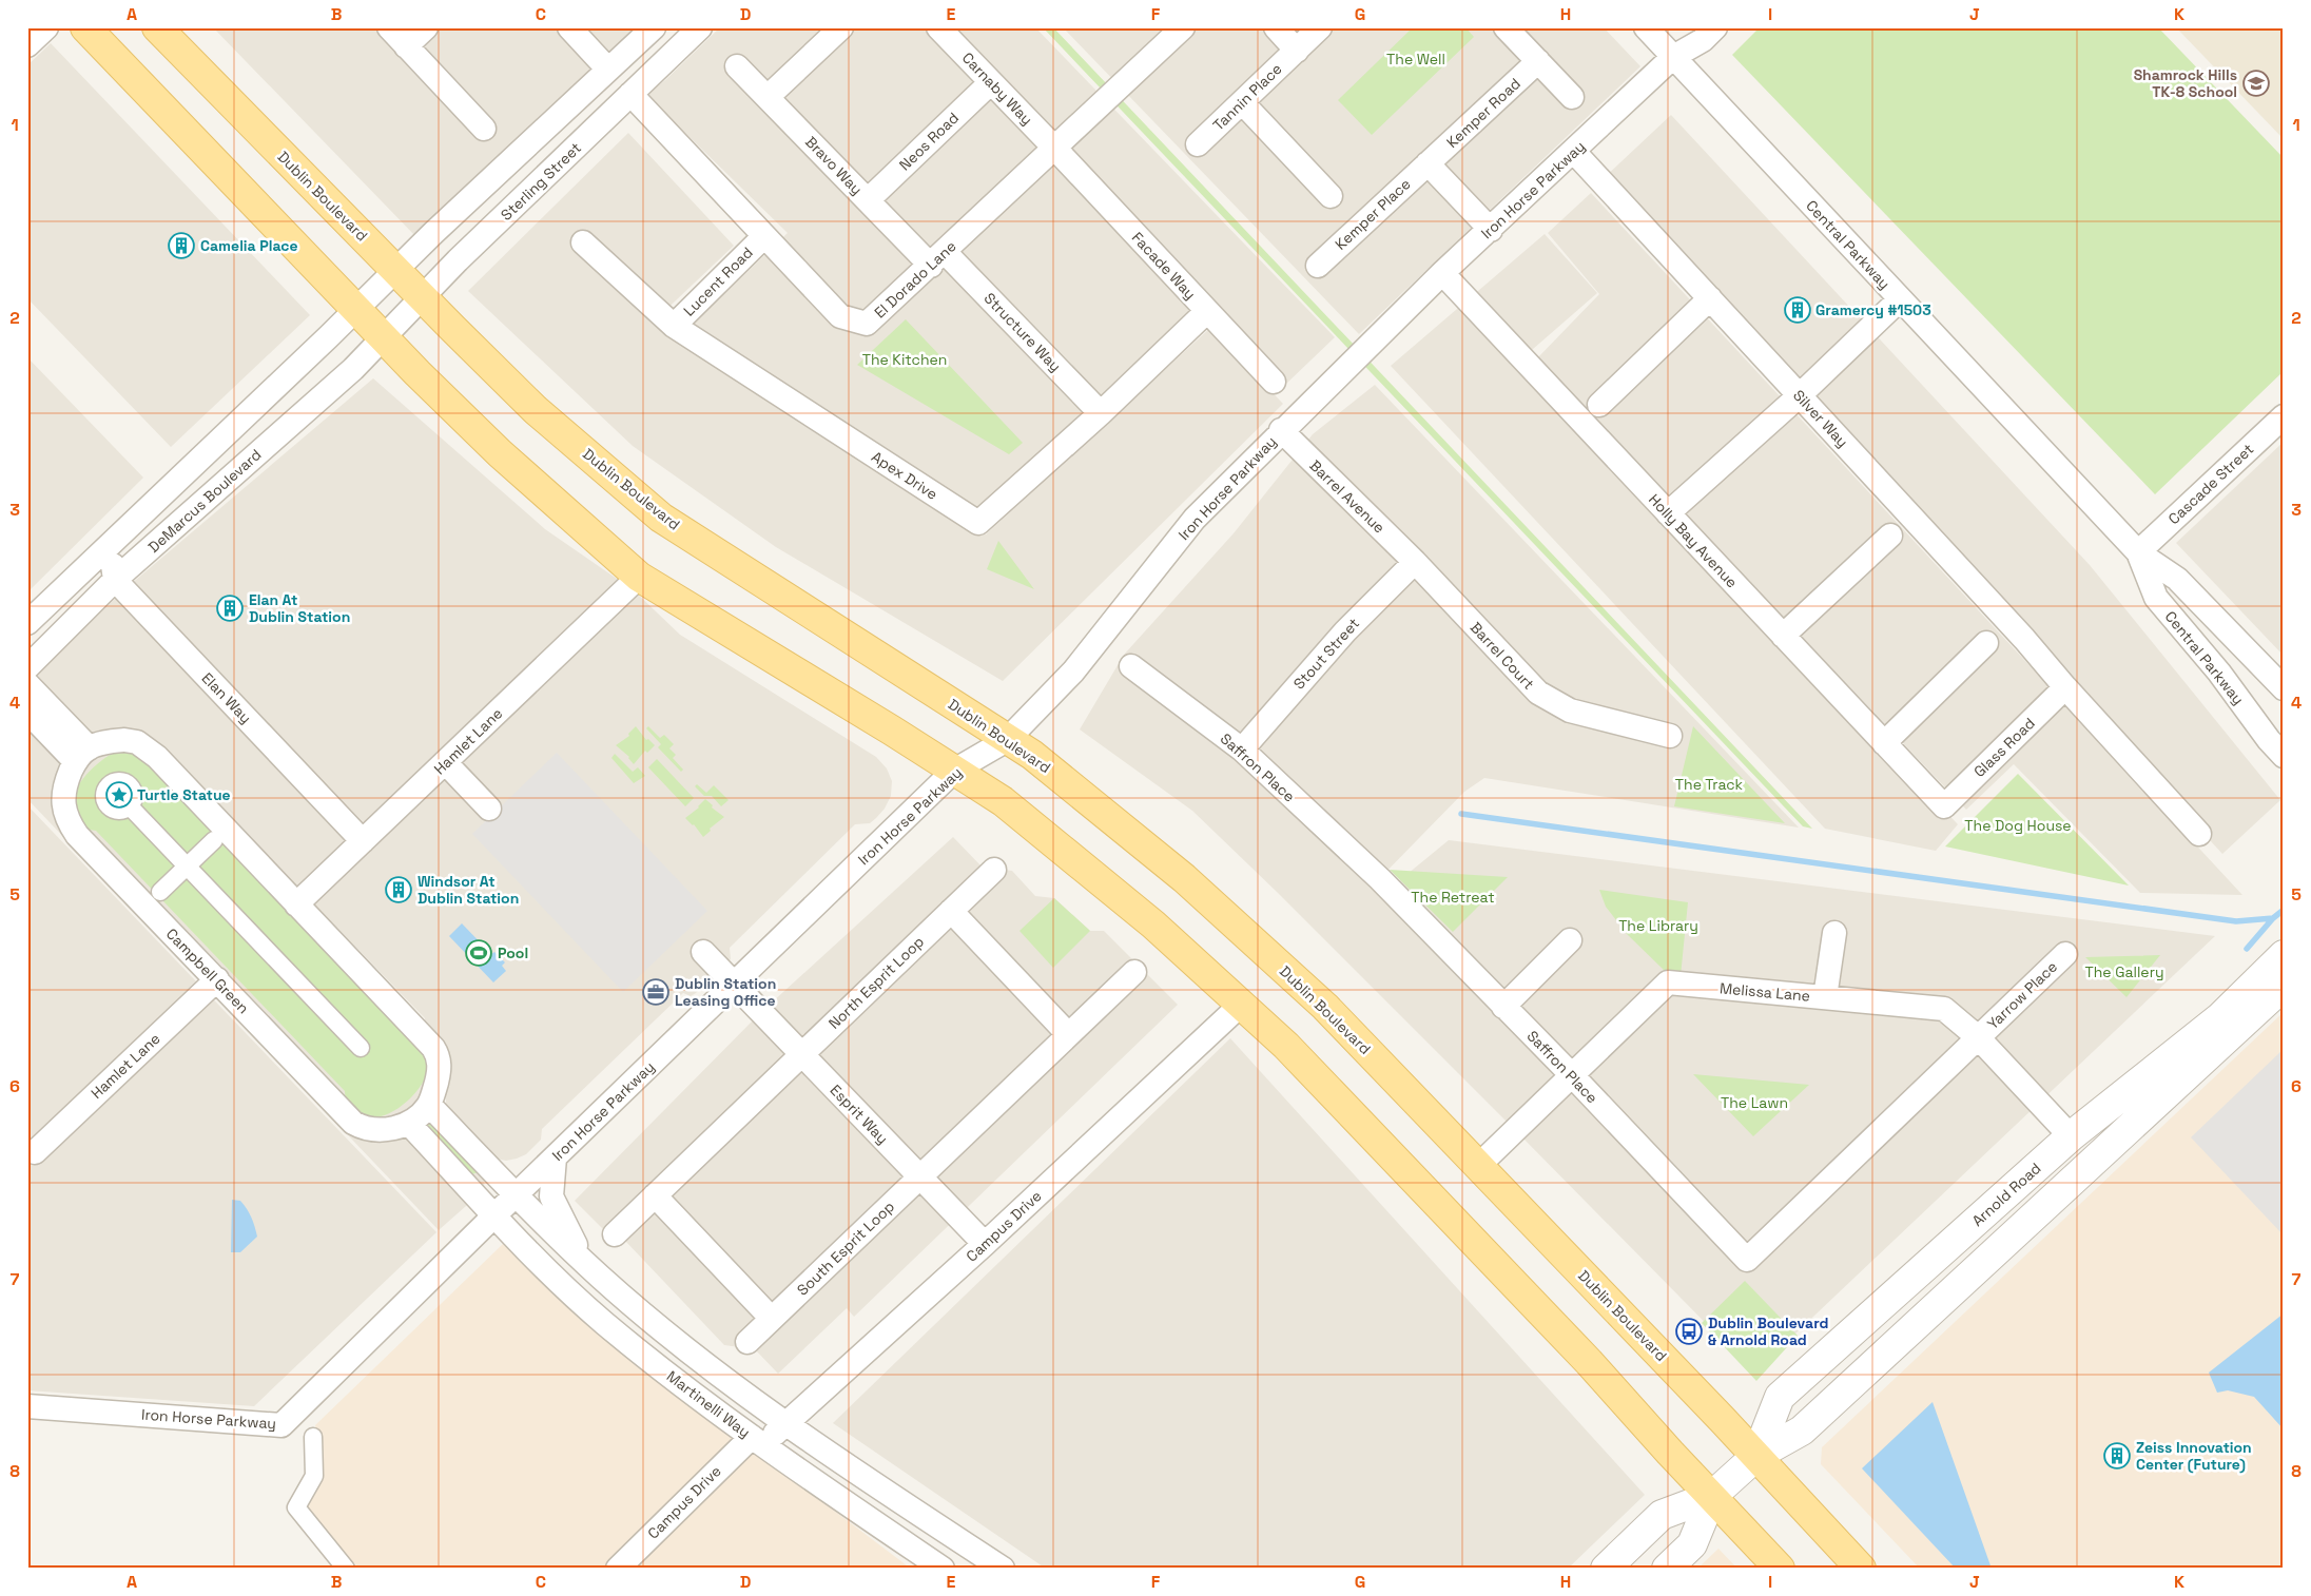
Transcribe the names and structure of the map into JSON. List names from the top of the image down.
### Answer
{
  "streets": {
    "main road": ["Dublin Boulevard"],
    "street": [
      "Carnaby Way",
      "Tannin Place",
      "Kemper Road",
      "Neos Road",
      "Bravo Way",
      "Sterling Street",
      "Iron Horse Parkway",
      "Kemper Place",
      "Central Parkway",
      "Facade Way",
      "El Dorado Lane",
      "Lucent Road",
      "Structure Way",
      "Silver Way",
      "Apex Drive",
      "Cascade Street",
      "Barrel Avenue",
      "DeMarcus Boulevard",
      "Holly Bay Avenue",
      "Stout Street",
      "Barrel Court",
      "Elan Way",
      "Hamlet Lane",
      "Glass Road",
      "Saffron Place",
      "Campbell Green",
      "North Esprit Loop",
      "Melissa Lane",
      "Yarrow Place",
      "Esprit Way",
      "Arnold Road",
      "Campus Drive",
      "South Esprit Loop",
      "Martinelli Way"
    ]
  },
  "crossings": [
    ["Carnaby Way", "Neos Road"],
    ["Carnaby Way", "Facade Way"],
    ["Carnaby Way", "El Dorado Lane"],
    ["Kemper Road", "Kemper Place"],
    ["Neos Road", "Bravo Way"],
    ["Bravo Way", "El Dorado Lane"],
    ["Bravo Way", "Structure Way"],
    ["Sterling Street", "Dublin Boulevard"],
    ["Sterling Street", "El Dorado Lane"],
    ["Sterling Street", "DeMarcus Boulevard"],
    ["Iron Horse Parkway", "Dublin Boulevard"],
    ["Iron Horse Parkway", "Central Parkway"],
    ["Iron Horse Parkway", "Silver Way"],
    ["Iron Horse Parkway", "Barrel Avenue"],
    ["Iron Horse Parkway", "Holly Bay Avenue"],
    ["Iron Horse Parkway", "Esprit Way"],
    ["Iron Horse Parkway", "Martinelli Way"],
    ["Dublin Boulevard", "Melissa Lane"],
    ["Dublin Boulevard", "Arnold Road"],
    ["Central Parkway", "Cascade Street"],
    ["Facade Way", "El Dorado Lane"],
    ["Facade Way", "Apex Drive"],
    ["El Dorado Lane", "Lucent Road"],
    ["El Dorado Lane", "Structure Way"],
    ["Lucent Road", "Apex Drive"],
    ["Structure Way", "Apex Drive"],
    ["Silver Way", "Glass Road"],
    ["Barrel Avenue", "Stout Street"],
    ["Barrel Avenue", "Barrel Court"],
    ["DeMarcus Boulevard", "Elan Way"],
    ["Holly Bay Avenue", "Glass Road"],
    ["Stout Street", "Barrel Court"],
    ["Stout Street", "Saffron Place"],
    ["Elan Way", "Hamlet Lane"],
    ["Hamlet Lane", "Campbell Green"],
    ["Saffron Place", "Melissa Lane"],
    ["Saffron Place", "Yarrow Place"],
    ["North Esprit Loop", "Esprit Way"],
    ["Melissa Lane", "Yarrow Place"],
    ["Melissa Lane", "Arnold Road"],
    ["Esprit Way", "Campus Drive"],
    ["Esprit Way", "South Esprit Loop"],
    ["Campus Drive", "Martinelli Way"]
  ],
  "parks": [
    "The Well",
    "The Kitchen",
    "The Track",
    "The Dog House",
    "The Retreat",
    "The Library",
    "The Gallery",
    "The Lawn"
  ],
  "places": {
    "school or university": ["Shamrock Hills TK-8 School"],
    "building": [
      "Camelia Place",
      "Gramercy #1503",
      "Elan At Dublin Station",
      "Windsor At Dublin Station",
      "Zeiss Innovation Center (Future)"
    ],
    "place": ["Turtle Statue"],
    "sports": ["Pool"],
    "office": ["Dublin Station Leasing Office"],
    "bus stop": ["Dublin Boulevard & Arnold Road"]
  },
  "grid": {
    "columns": [
      "A",
      "B",
      "C",
      "D",
      "E",
      "F",
      "G",
      "H",
      "I",
      "J",
      "K"
    ],
    "rows": [
      "1",
      "2",
      "3",
      "4",
      "5",
      "6",
      "7",
      "8"
    ]
  }
}
